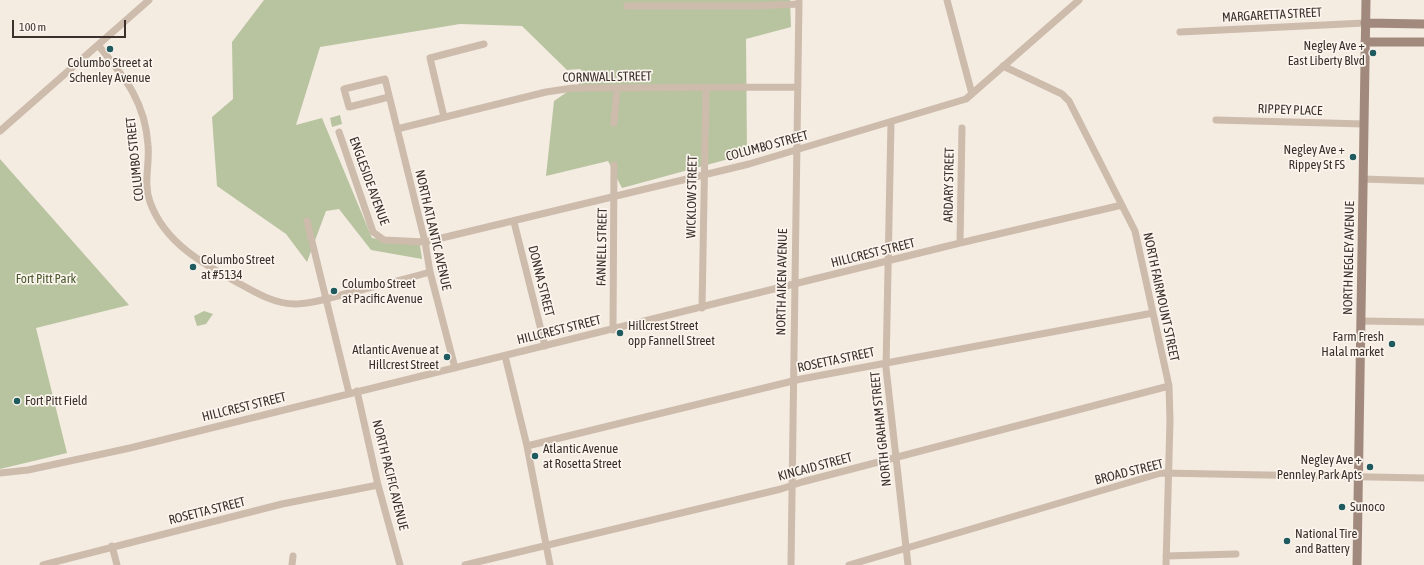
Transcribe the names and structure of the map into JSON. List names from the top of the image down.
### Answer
{
  "streets": {
    "main road": ["NORTH NEGLEY AVENUE"],
    "street": [
      "MARGARETTA STREET",
      "CORNWALL STREET",
      "RIPPEY PLACE",
      "COLUMBO STREET",
      "ENGLESIDE AVENUE",
      "ARDARY STREET",
      "WICKLOW STREET",
      "NORTH ATLANTIC AVENUE",
      "FANNELL STREET",
      "HILLCREST STREET",
      "DONNA STREET",
      "NORTH AIKEN AVENUE",
      "NORTH FAIRMOUNT STREET",
      "ROSETTA STREET",
      "NORTH GRAHAM STREET",
      "KINCAID STREET",
      "BROAD STREET",
      "NORTH PACIFIC AVENUE"
    ]
  },
  "crossings": [
    ["MARGARETTA STREET", "NORTH NEGLEY AVENUE"],
    ["CORNWALL STREET", "WICKLOW STREET"],
    ["CORNWALL STREET", "NORTH ATLANTIC AVENUE"],
    ["CORNWALL STREET", "NORTH AIKEN AVENUE"],
    ["RIPPEY PLACE", "NORTH NEGLEY AVENUE"],
    ["COLUMBO STREET", "ENGLESIDE AVENUE"],
    ["COLUMBO STREET", "WICKLOW STREET"],
    ["COLUMBO STREET", "NORTH ATLANTIC AVENUE"],
    ["COLUMBO STREET", "FANNELL STREET"],
    ["COLUMBO STREET", "DONNA STREET"],
    ["COLUMBO STREET", "NORTH AIKEN AVENUE"],
    ["COLUMBO STREET", "NORTH FAIRMOUNT STREET"],
    ["COLUMBO STREET", "NORTH GRAHAM STREET"],
    ["ENGLESIDE AVENUE", "NORTH ATLANTIC AVENUE"],
    ["ARDARY STREET", "HILLCREST STREET"],
    ["WICKLOW STREET", "HILLCREST STREET"],
    ["NORTH ATLANTIC AVENUE", "HILLCREST STREET"],
    ["FANNELL STREET", "HILLCREST STREET"],
    ["HILLCREST STREET", "DONNA STREET"],
    ["HILLCREST STREET", "NORTH AIKEN AVENUE"],
    ["HILLCREST STREET", "NORTH FAIRMOUNT STREET"],
    ["HILLCREST STREET", "NORTH GRAHAM STREET"],
    ["HILLCREST STREET", "NORTH PACIFIC AVENUE"],
    ["NORTH NEGLEY AVENUE", "BROAD STREET"],
    ["NORTH AIKEN AVENUE", "ROSETTA STREET"],
    ["NORTH AIKEN AVENUE", "KINCAID STREET"],
    ["NORTH FAIRMOUNT STREET", "ROSETTA STREET"],
    ["NORTH FAIRMOUNT STREET", "KINCAID STREET"],
    ["NORTH FAIRMOUNT STREET", "BROAD STREET"],
    ["ROSETTA STREET", "NORTH GRAHAM STREET"],
    ["ROSETTA STREET", "NORTH PACIFIC AVENUE"],
    ["NORTH GRAHAM STREET", "KINCAID STREET"],
    ["NORTH GRAHAM STREET", "BROAD STREET"]
  ],
  "parks": ["Fort Pitt Park"],
  "places": [
    "Columbo Street at Schenley Avenue",
    "Negley Ave + East Liberty Blvd",
    "Negley Ave + Rippey St FS",
    "Columbo Street at #5134",
    "Columbo Street at Pacific Avenue",
    "Hillcrest Street opp Fannell Street",
    "Farm Fresh Halal market",
    "Atlantic Avenue at Hillcrest Street",
    "Fort Pitt Field",
    "Atlantic Avenue at Rosetta Street",
    "Negley Ave + Pennley Park Apts",
    "Sunoco",
    "National Tire and Battery"
  ],
  "scale_bar": "100 m"
}
